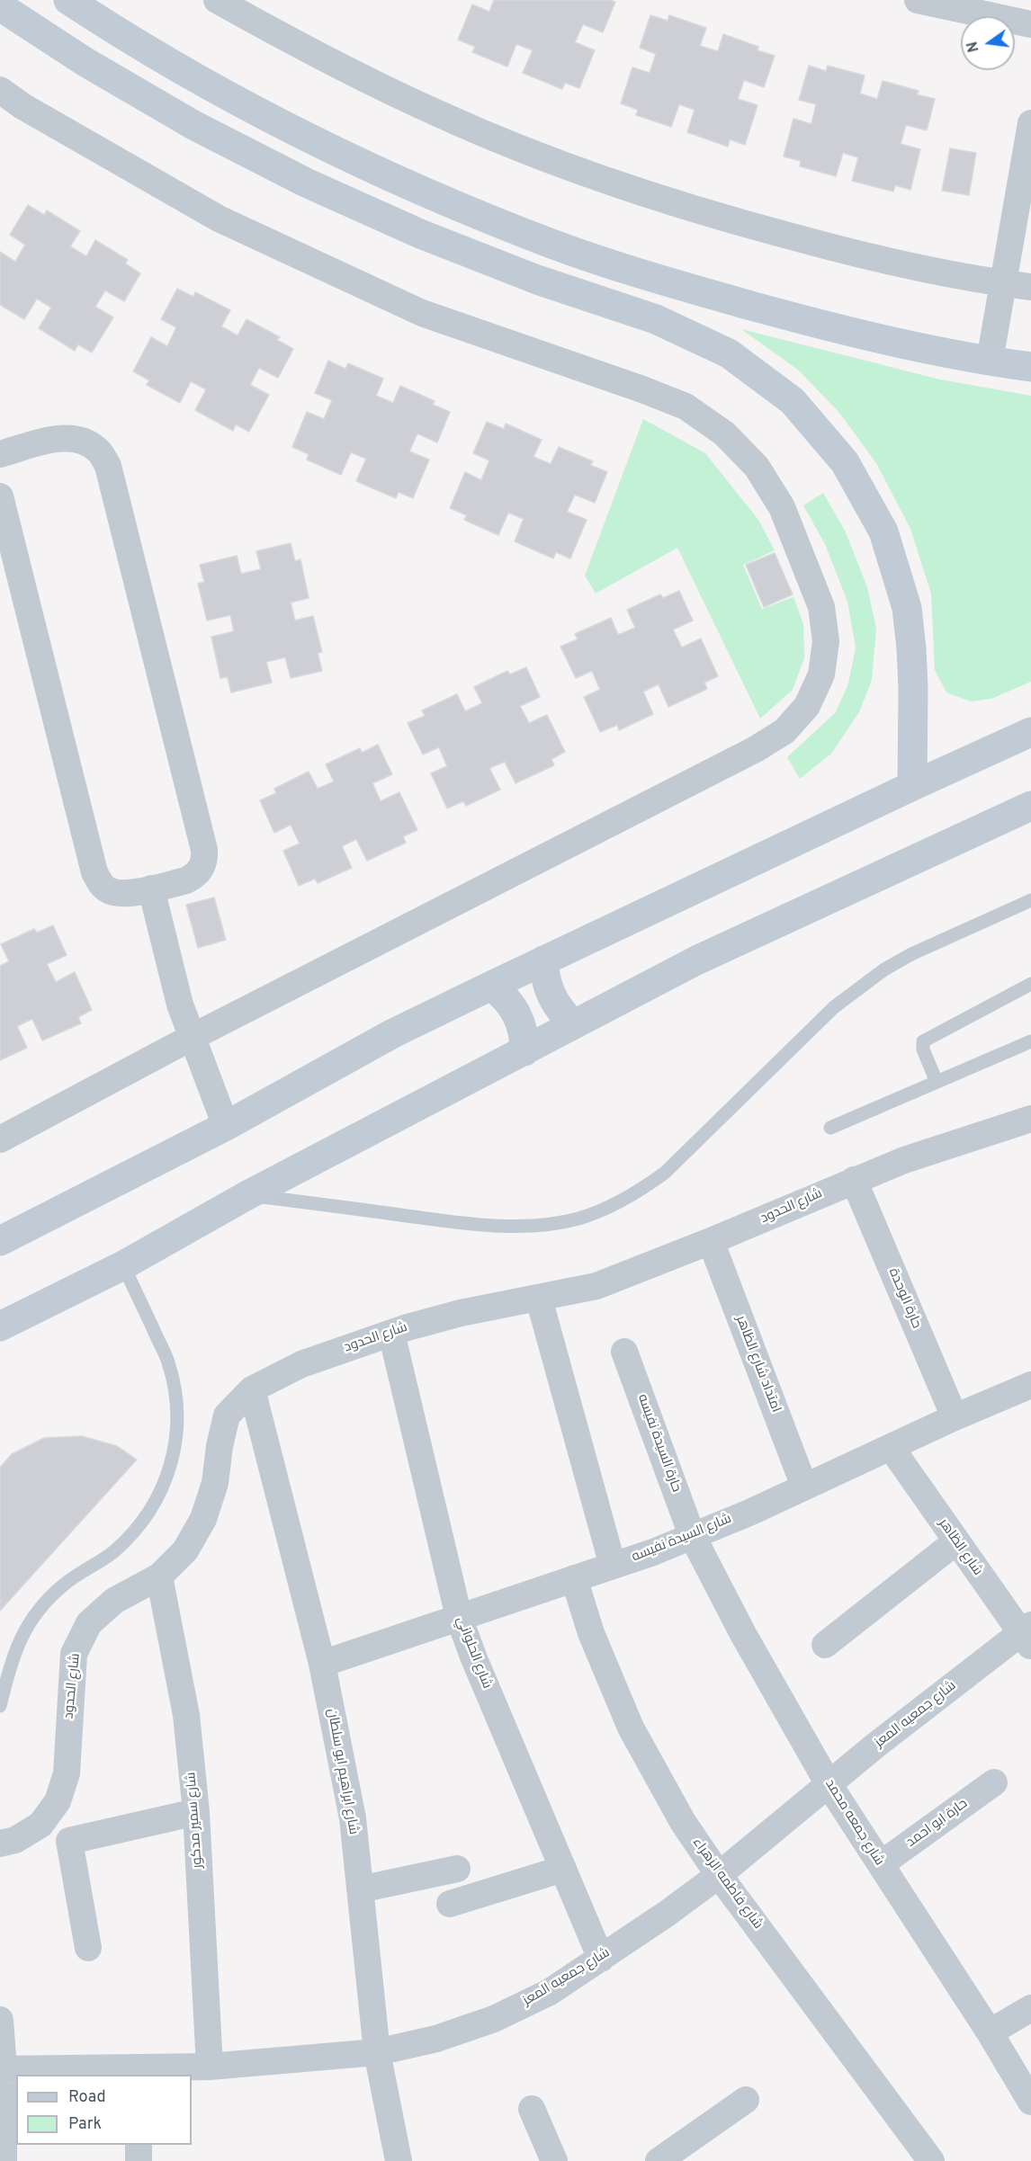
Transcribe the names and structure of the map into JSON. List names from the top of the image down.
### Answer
{
  "streets": {
    "street": [
      "شارع الحدود",
      "حارة الوحدة",
      "امتداد شارع الظاهر",
      "حارة السيدة نفيسه",
      "شارع السيدة نفيسه",
      "شارع الظاهر",
      "شارع الحلواني",
      "شارع جمعيه المعز",
      "شارع ابراهيم ابو سلطان",
      "شارع سمير مدكور",
      "شارع جمعه محمد",
      "حارة ابو احمد",
      "شارع فاطمه الزهراء"
    ]
  },
  "crossings": [
    ["شارع الحدود", "حارة الوحدة"],
    ["شارع الحدود", "امتداد شارع الظاهر"],
    ["شارع الحدود", "شارع الحلواني"],
    ["شارع الحدود", "شارع ابراهيم ابو سلطان"],
    ["شارع الحدود", "شارع سمير مدكور"],
    ["حارة الوحدة", "شارع السيدة نفيسه"],
    ["امتداد شارع الظاهر", "شارع السيدة نفيسه"],
    ["حارة السيدة نفيسه", "شارع السيدة نفيسه"],
    ["حارة السيدة نفيسه", "شارع جمعه محمد"],
    ["شارع السيدة نفيسه", "شارع الظاهر"],
    ["شارع السيدة نفيسه", "شارع الحلواني"],
    ["شارع السيدة نفيسه", "شارع ابراهيم ابو سلطان"],
    ["شارع السيدة نفيسه", "شارع جمعه محمد"],
    ["شارع السيدة نفيسه", "شارع فاطمه الزهراء"],
    ["شارع الظاهر", "شارع جمعيه المعز"],
    ["شارع الحلواني", "شارع جمعيه المعز"],
    ["شارع جمعيه المعز", "شارع ابراهيم ابو سلطان"],
    ["شارع جمعيه المعز", "شارع سمير مدكور"],
    ["شارع جمعيه المعز", "شارع جمعه محمد"],
    ["شارع جمعيه المعز", "شارع فاطمه الزهراء"],
    ["شارع جمعه محمد", "حارة ابو احمد"]
  ],
  "legend": ["Road", "Park"],
  "north": "left"
}
